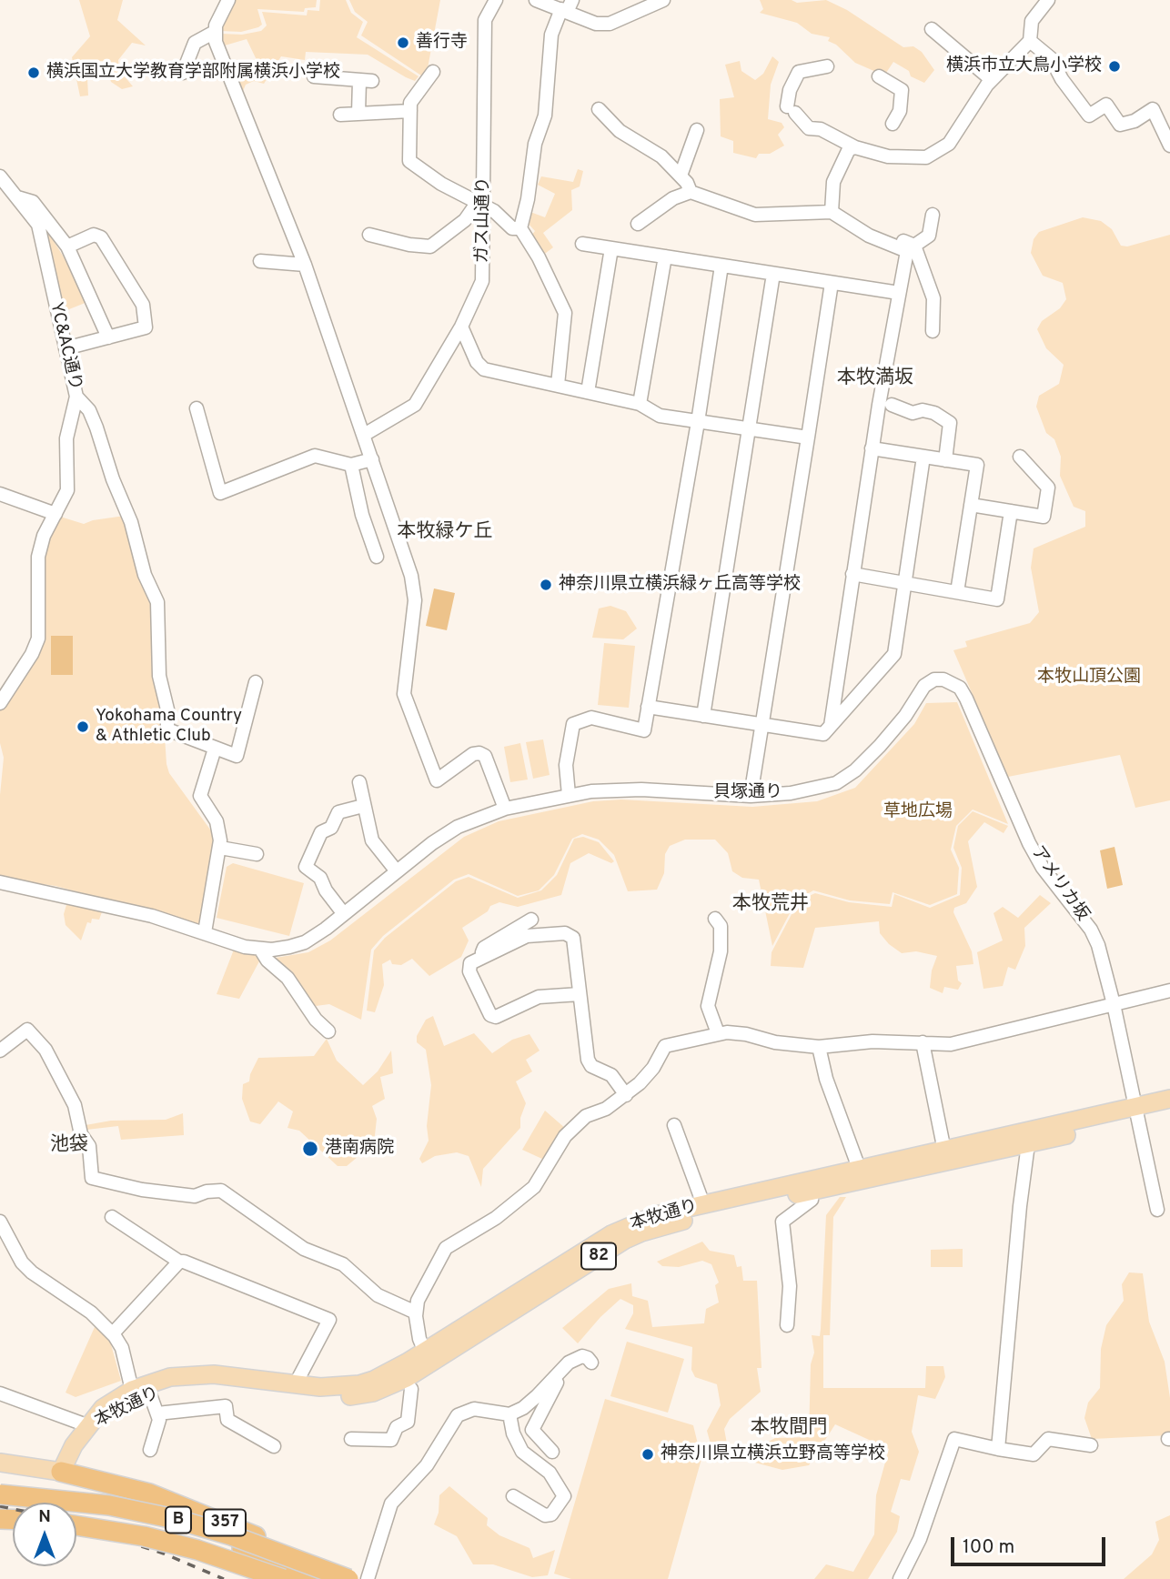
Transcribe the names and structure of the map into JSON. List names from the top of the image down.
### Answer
{
  "streets": {
    "highway": ["B", "357"],
    "main road": ["本牧通り", "82"],
    "street": [
      "ガス山通り",
      "YC&AC通り",
      "貝塚通り",
      "アメリカ坂"
    ]
  },
  "crossings": [
    ["貝塚通り", "アメリカ坂"],
    ["アメリカ坂", "本牧通り"],
    ["アメリカ坂", "82"],
    ["本牧通り", "82"],
    ["本牧通り", "357"],
    ["B", "357"]
  ],
  "districts": [
    "本牧満坂",
    "本牧緑ケ丘",
    "本牧荒井",
    "池袋",
    "本牧間門"
  ],
  "parks": ["本牧山頂公園", "草地広場"],
  "places": [
    "善行寺",
    "横浜市立大鳥小学校",
    "横浜国立大学教育学部附属横浜小学校",
    "神奈川県立横浜緑ヶ丘高等学校",
    "Yokohama Country & Athletic Club",
    "港南病院",
    "神奈川県立横浜立野高等学校"
  ],
  "scale_bar": "100 m",
  "north": "top"
}
